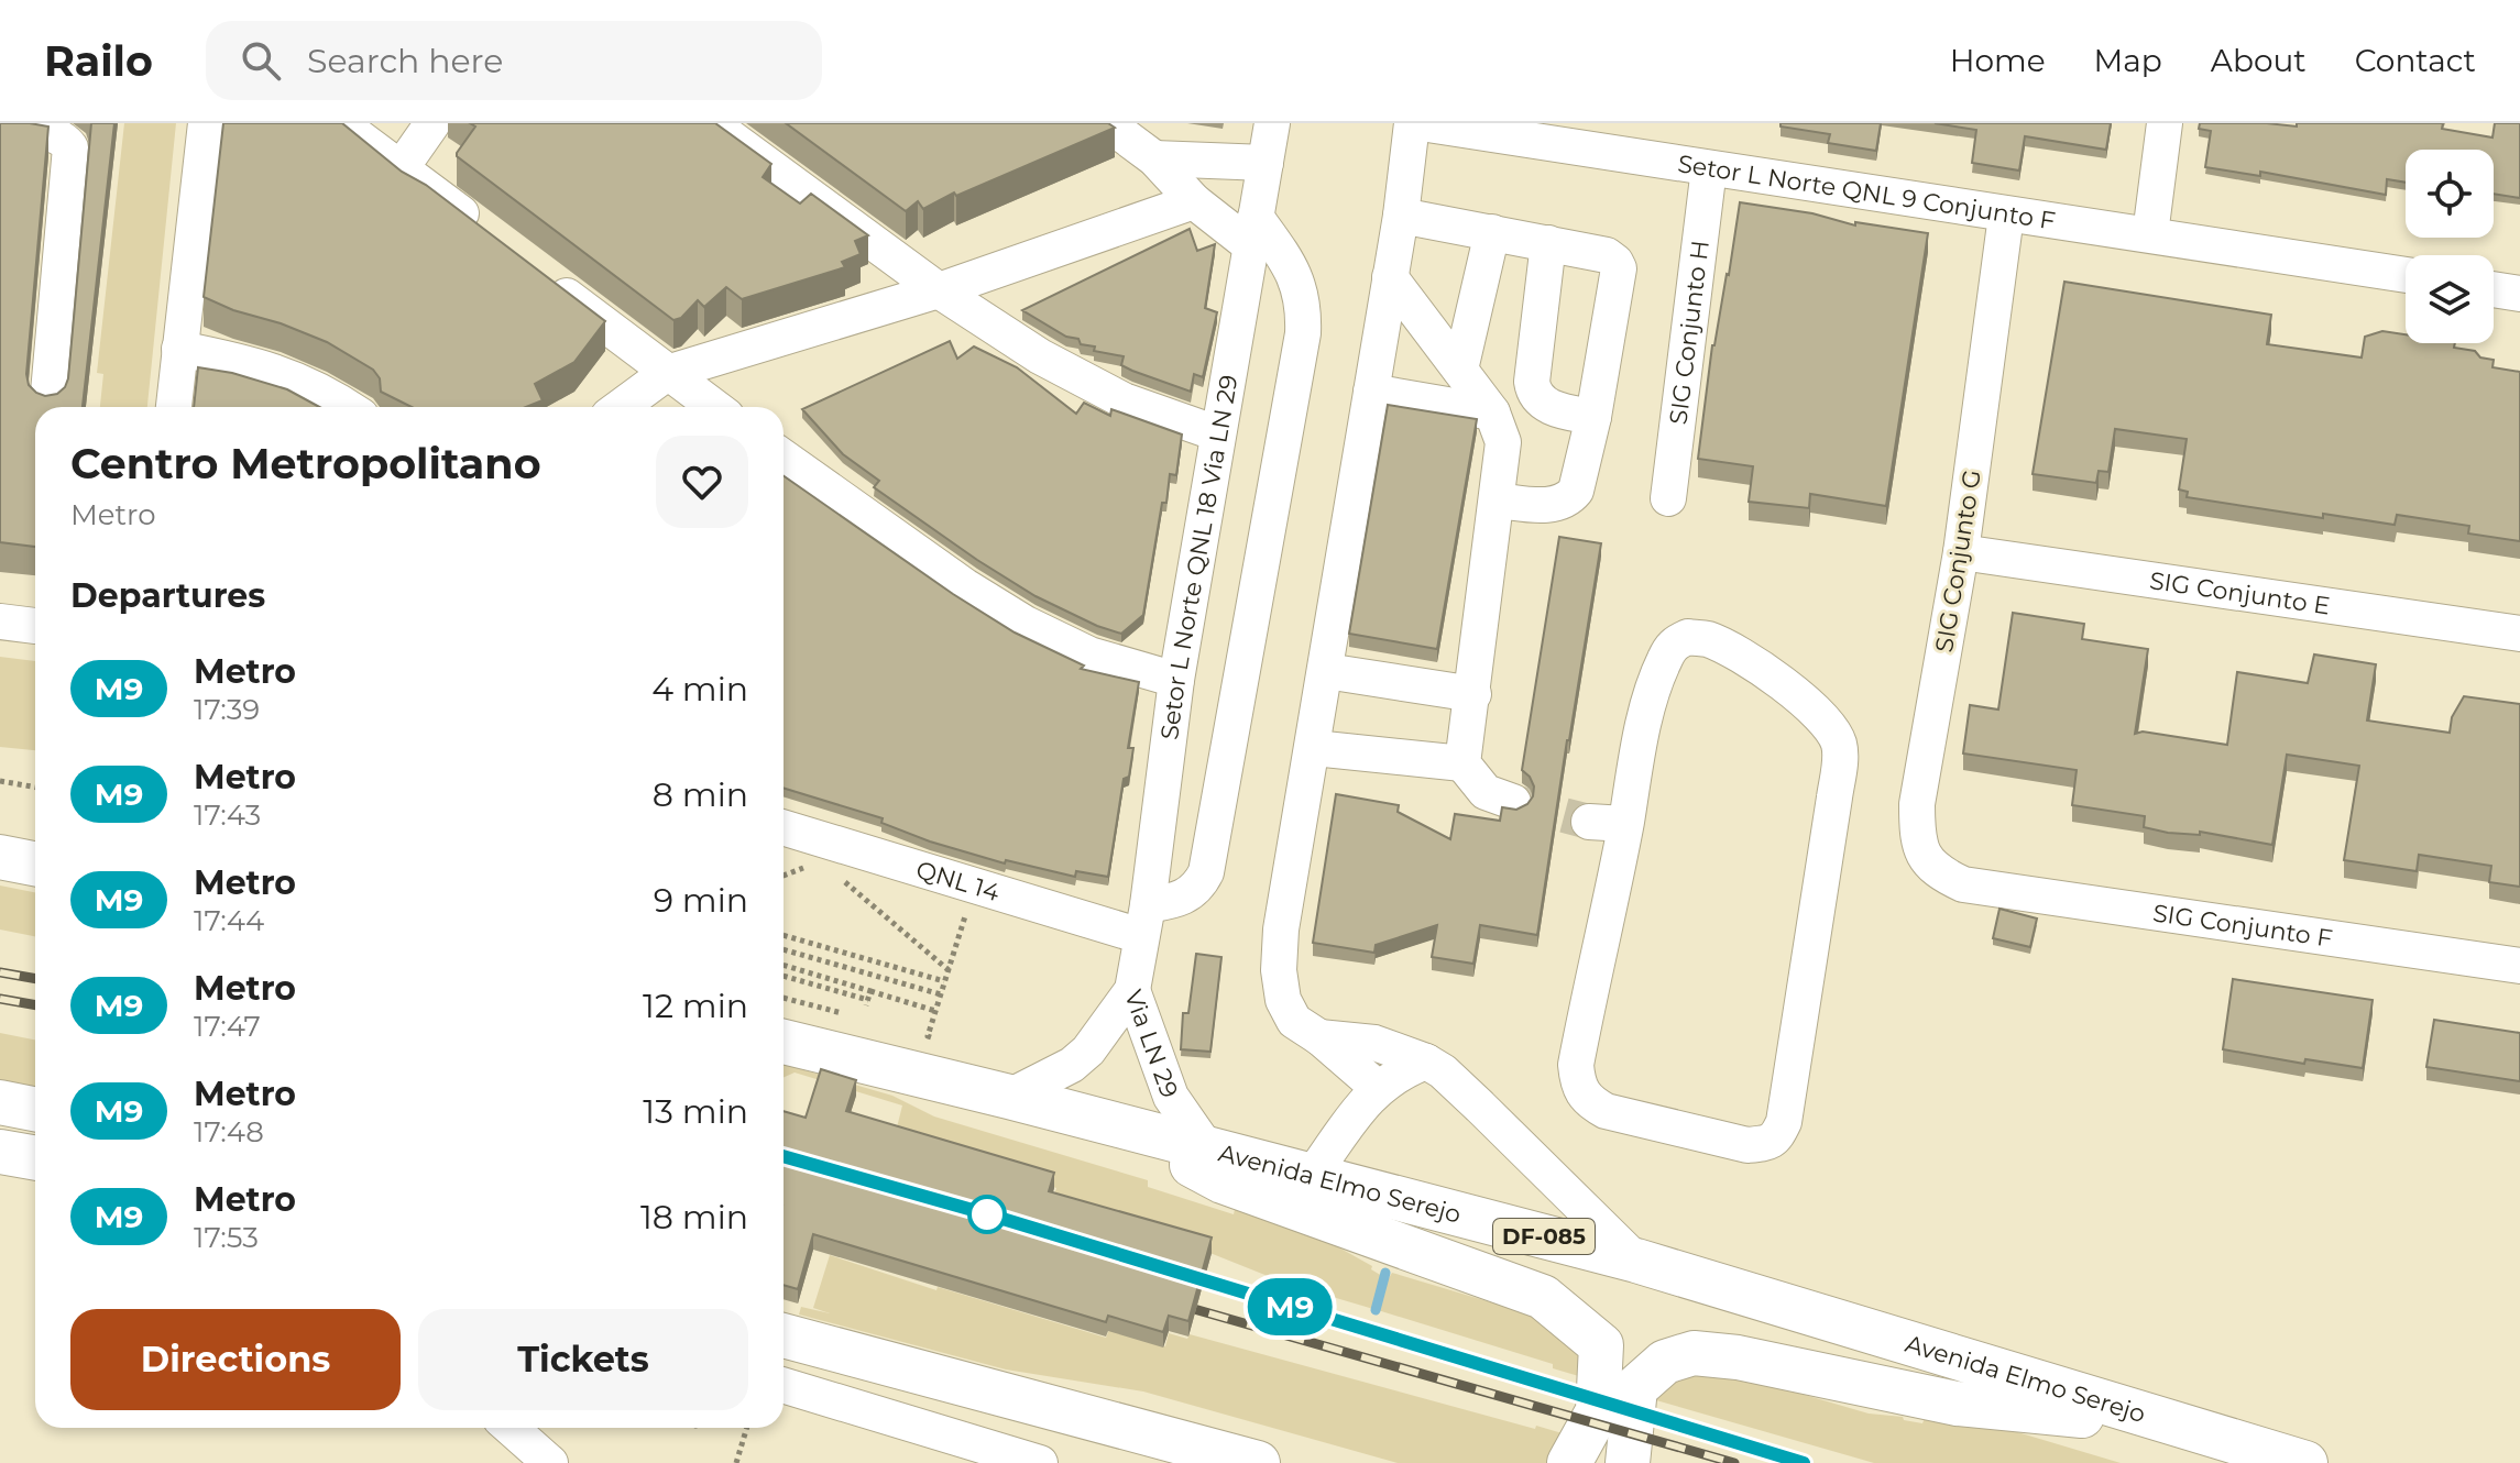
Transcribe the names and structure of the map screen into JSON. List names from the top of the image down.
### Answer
{
  "streets": {
    "main road": ["Avenida Elmo Serejo", "DF-085"],
    "street": [
      "Setor L Norte QNL 9 Conjunto F",
      "SIG Conjunto H",
      "Setor L Norte QNL 18 Via LN 29",
      "SIG Conjunto G",
      "SIG Conjunto E",
      "QNL 14",
      "SIG Conjunto F",
      "Via LN 29"
    ]
  },
  "crossings": [
    ["Setor L Norte QNL 9 Conjunto F", "SIG Conjunto H"],
    ["Setor L Norte QNL 9 Conjunto F", "SIG Conjunto G"],
    ["Setor L Norte QNL 18 Via LN 29", "QNL 14"],
    ["Setor L Norte QNL 18 Via LN 29", "Via LN 29"],
    ["SIG Conjunto G", "SIG Conjunto E"],
    ["SIG Conjunto G", "SIG Conjunto F"],
    ["Via LN 29", "Avenida Elmo Serejo"]
  ],
  "lines": ["metro line M9"],
  "page": {
    "header": "Railo",
    "search": "Search here",
    "nav": [
      "Home",
      "Map",
      "About",
      "Contact"
    ],
    "on_map": "M9",
    "heading": [
      ["Centro Metropolitano", "Metro"],
      "Departures"
    ],
    "list": [
      {
        "mark": "M9",
        "name": "Metro",
        "note": "17:39",
        "value": "4 min"
      },
      {
        "mark": "M9",
        "name": "Metro",
        "note": "17:43",
        "value": "8 min"
      },
      {
        "mark": "M9",
        "name": "Metro",
        "note": "17:44",
        "value": "9 min"
      },
      {
        "mark": "M9",
        "name": "Metro",
        "note": "17:47",
        "value": "12 min"
      },
      {
        "mark": "M9",
        "name": "Metro",
        "note": "17:48",
        "value": "13 min"
      },
      {
        "mark": "M9",
        "name": "Metro",
        "note": "17:53",
        "value": "18 min"
      }
    ],
    "buttons": ["Directions", "Tickets"]
  }
}
